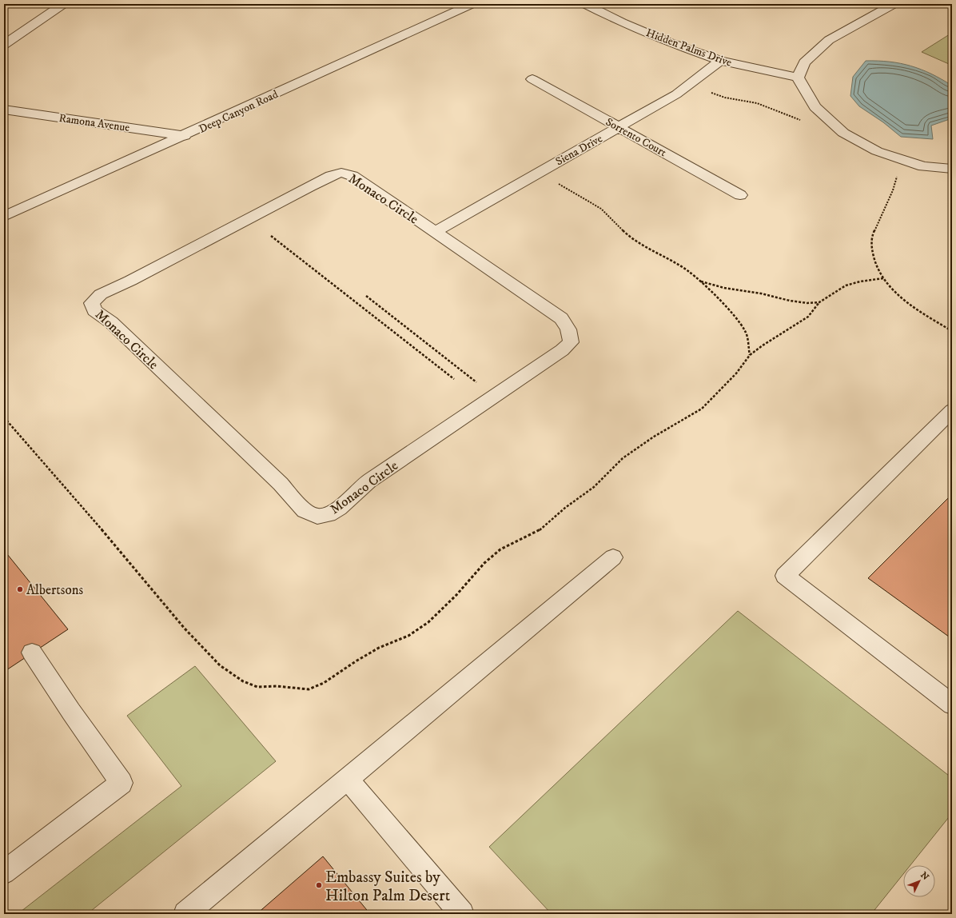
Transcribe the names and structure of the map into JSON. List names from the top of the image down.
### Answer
{
  "streets": {
    "street": [
      "Hidden Palms Drive",
      "Deep Canyon Road",
      "Ramona Avenue",
      "Sorrento Court",
      "Siena Drive",
      "Monaco Circle"
    ]
  },
  "crossings": [
    ["Hidden Palms Drive", "Siena Drive"],
    ["Deep Canyon Road", "Ramona Avenue"],
    ["Sorrento Court", "Siena Drive"],
    ["Siena Drive", "Monaco Circle"]
  ],
  "places": ["Albertsons", "Embassy Suites by Hilton Palm Desert"],
  "north": "top right"
}
